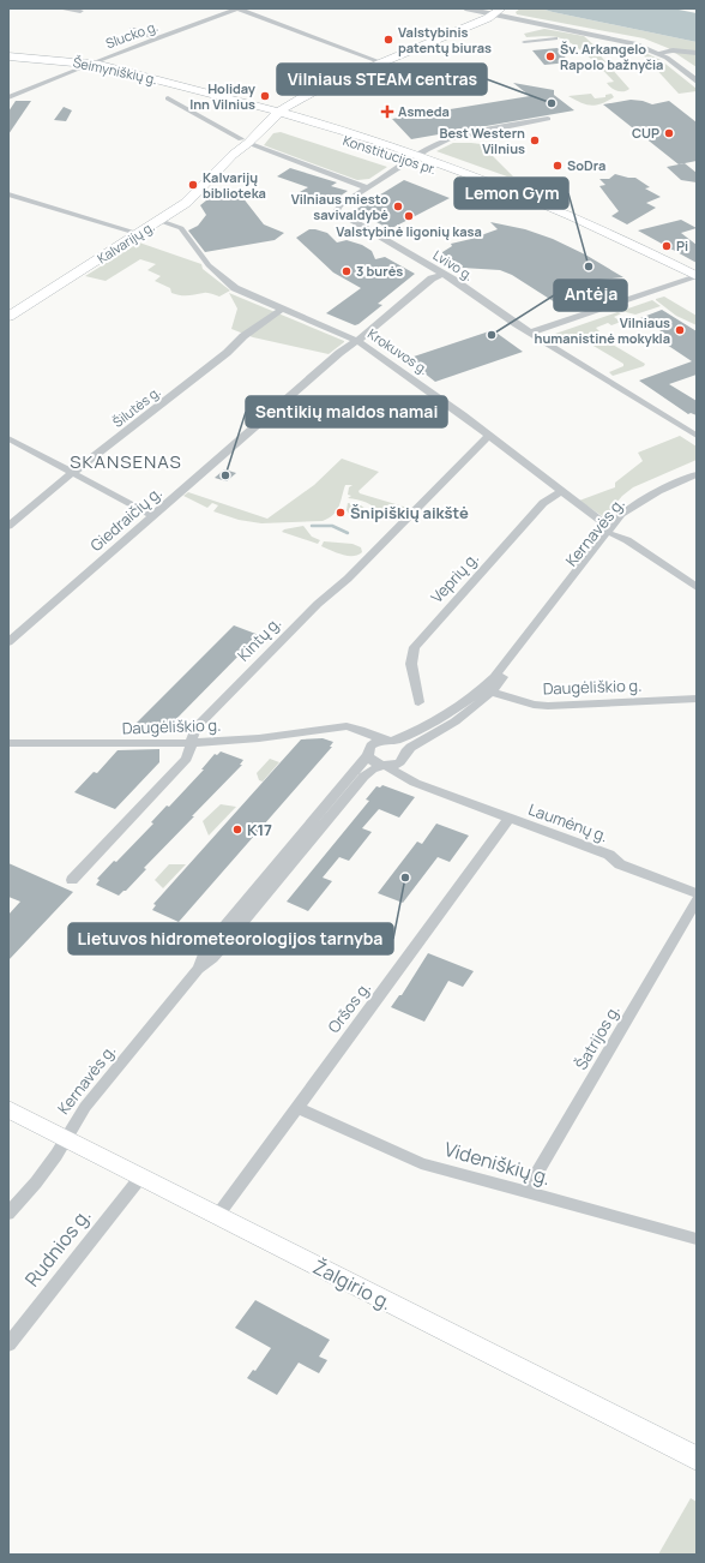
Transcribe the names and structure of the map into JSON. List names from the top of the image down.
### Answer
{
  "streets": {
    "main road": [
      "Šeimyniškių g.",
      "Konstitucijos pr.",
      "Kalvarijų g.",
      "Žalgirio g."
    ],
    "street": [
      "Slucko g.",
      "Lvivo g.",
      "Krokuvos g.",
      "Šilutės g.",
      "Giedraičių g.",
      "Kernavės g.",
      "Veprių g.",
      "Kintų g.",
      "Daugėliškio g.",
      "Laumėnų g.",
      "Oršos g.",
      "Šatrijos g.",
      "Videniškių g.",
      "Rudnios g."
    ]
  },
  "crossings": [
    ["Slucko g.", "Šeimyniškių g."],
    ["Šeimyniškių g.", "Konstitucijos pr."],
    ["Šeimyniškių g.", "Kalvarijų g."],
    ["Konstitucijos pr.", "Kalvarijų g."],
    ["Kalvarijų g.", "Krokuvos g."],
    ["Lvivo g.", "Giedraičių g."],
    ["Krokuvos g.", "Šilutės g."],
    ["Krokuvos g.", "Giedraičių g."],
    ["Krokuvos g.", "Kernavės g."],
    ["Krokuvos g.", "Veprių g."],
    ["Krokuvos g.", "Kintų g."],
    ["Kernavės g.", "Daugėliškio g."],
    ["Kernavės g.", "Laumėnų g."],
    ["Kernavės g.", "Žalgirio g."],
    ["Kintų g.", "Daugėliškio g."],
    ["Daugėliškio g.", "Laumėnų g."],
    ["Laumėnų g.", "Oršos g."],
    ["Oršos g.", "Videniškių g."],
    ["Oršos g.", "Žalgirio g."],
    ["Šatrijos g.", "Videniškių g."],
    ["Rudnios g.", "Žalgirio g."]
  ],
  "districts": ["SKANSENAS"],
  "places": {
    "other": [
      "Valstybinis patentų biuras",
      "Šv. Arkangelo Rapolo bažnyčia",
      "Holiday Inn Vilnius",
      "Vilniaus STEAM centras",
      "CUP",
      "Best Western Vilnius",
      "SoDra",
      "Kalvarijų biblioteka",
      "Vilniaus miesto savivaldybė",
      "Valstybinė ligonių kasa",
      "Pi",
      "Lemon Gym",
      "3 burės",
      "Vilniaus humanistinė mokykla",
      "Antėja",
      "Sentikių maldos namai",
      "Šnipiškių aikštė",
      "K17",
      "Lietuvos hidrometeorologijos tarnyba"
    ],
    "health": ["Asmeda"]
  }
}
